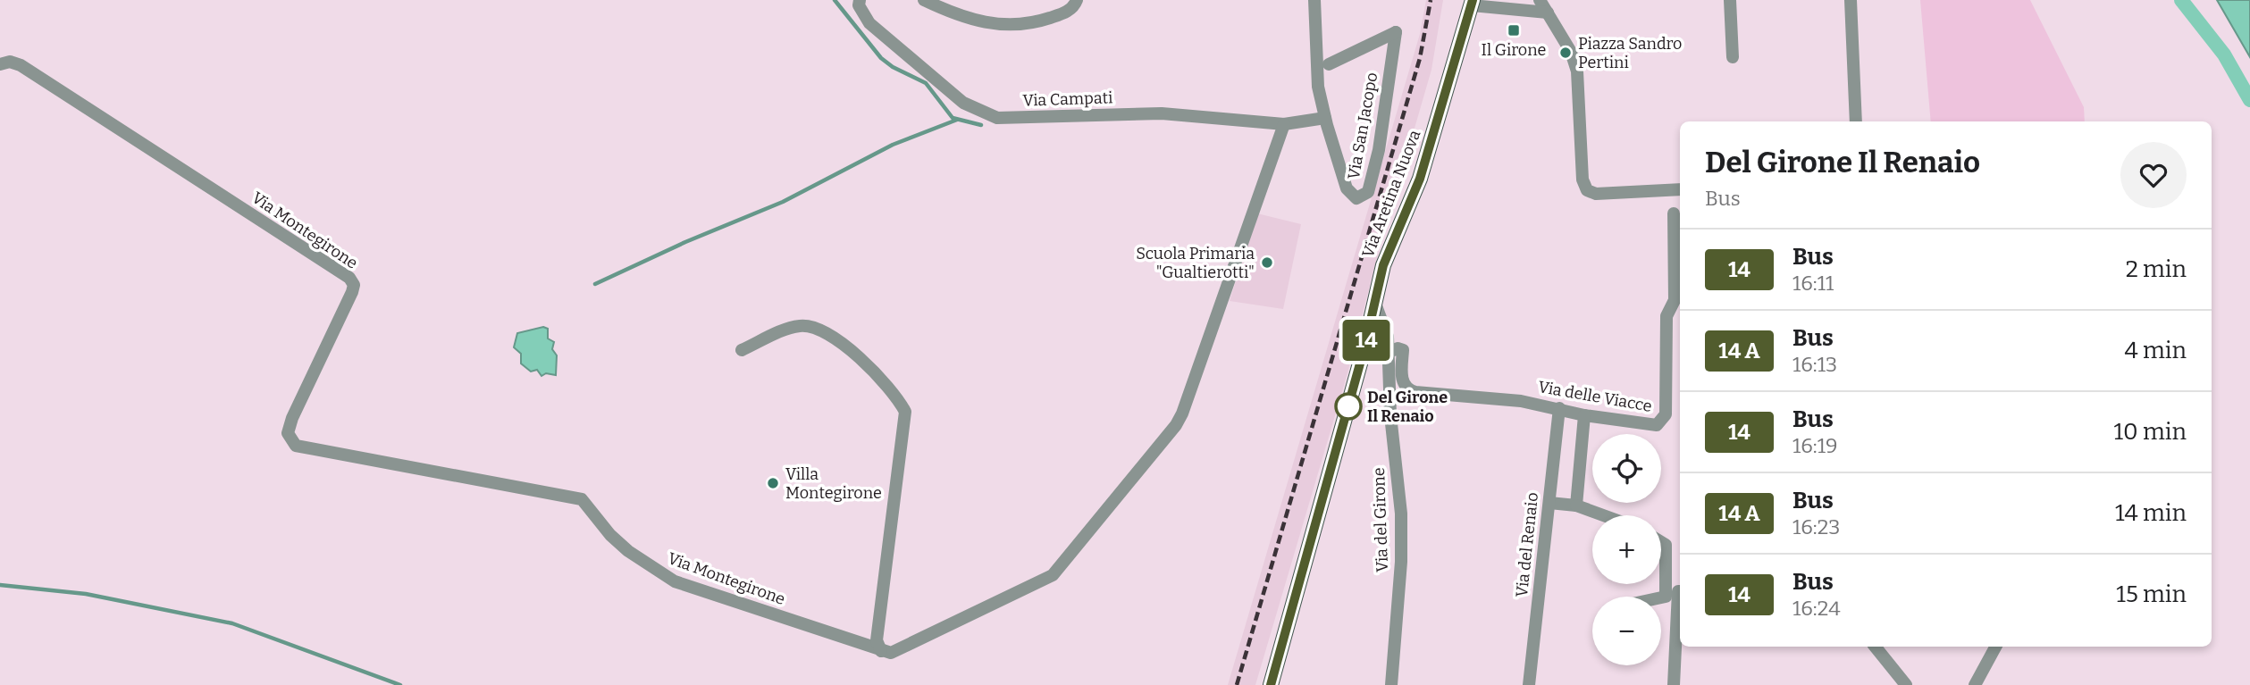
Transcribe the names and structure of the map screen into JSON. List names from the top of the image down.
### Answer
{
  "streets": {
    "main road": ["Via Aretina Nuova"],
    "street": [
      "Via Campati",
      "Via San Jacopo",
      "Via Montegirone",
      "Via delle Viacce",
      "Via del Girone",
      "Via del Renaio"
    ]
  },
  "crossings": [
    ["Via Campati", "Via San Jacopo"],
    ["Via Campati", "Via Montegirone"],
    ["Via Aretina Nuova", "Via del Girone"],
    ["Via delle Viacce", "Via del Girone"],
    ["Via delle Viacce", "Via del Renaio"]
  ],
  "places": {
    "transit": ["Il Girone"],
    "other": [
      "Piazza Sandro Pertini",
      "Scuola Primaria \"Gualtierotti\"",
      "Del Girone Il Renaio",
      "Villa Montegirone"
    ]
  },
  "lines": ["bus line 14"],
  "page": {
    "on_map": "14",
    "heading": ["Del Girone Il Renaio", "Bus"],
    "list": [
      {
        "mark": "14",
        "name": "Bus",
        "note": "16:11",
        "value": "2 min"
      },
      {
        "mark": "14 A",
        "name": "Bus",
        "note": "16:13",
        "value": "4 min"
      },
      {
        "mark": "14",
        "name": "Bus",
        "note": "16:19",
        "value": "10 min"
      },
      {
        "mark": "14 A",
        "name": "Bus",
        "note": "16:23",
        "value": "14 min"
      },
      {
        "mark": "14",
        "name": "Bus",
        "note": "16:24",
        "value": "15 min"
      }
    ],
    "map_buttons": ["+", "−"]
  }
}
